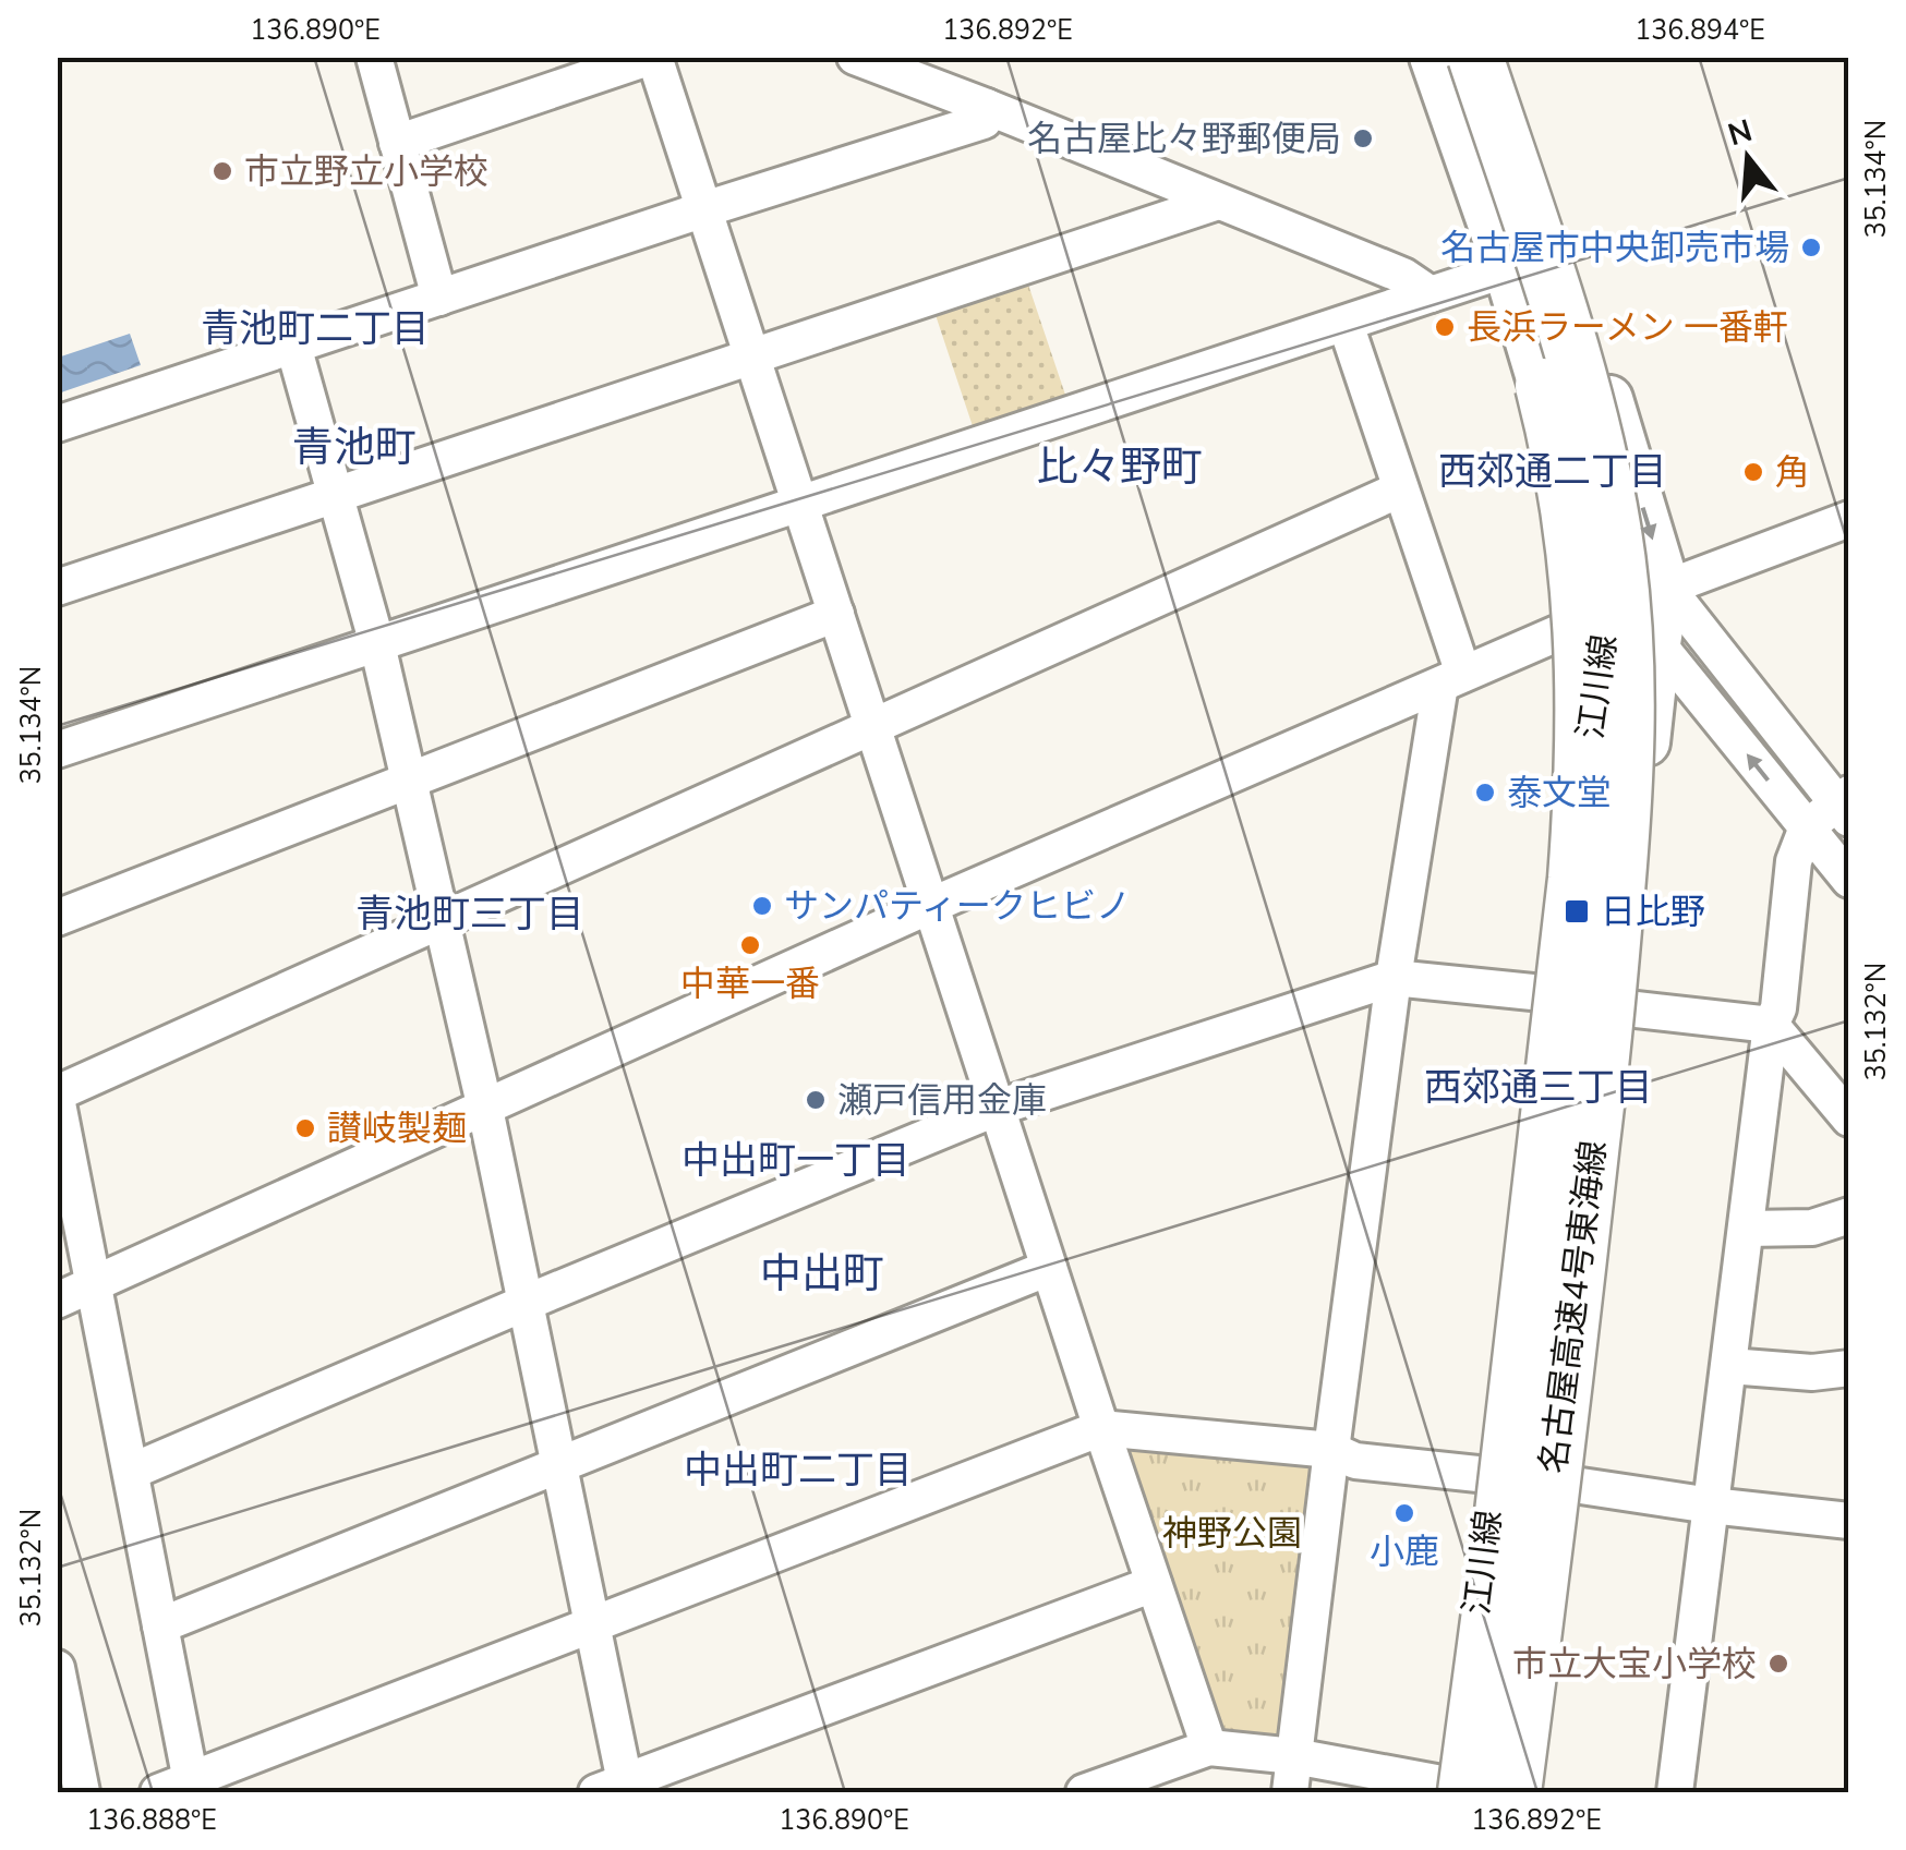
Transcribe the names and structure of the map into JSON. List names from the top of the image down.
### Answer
{
  "streets": {
    "highway": ["名古屋高速4号東海線"],
    "main road": ["江川線"]
  },
  "crossings": [
    ["江川線", "名古屋高速4号東海線"]
  ],
  "districts": [
    "青池町二丁目",
    "青池町",
    "比々野町",
    "西郊通二丁目",
    "青池町三丁目",
    "西郊通三丁目",
    "中出町一丁目",
    "中出町",
    "中出町二丁目"
  ],
  "parks": ["神野公園"],
  "places": {
    "other": [
      "名古屋比々野郵便局",
      "市立野立小学校",
      "名古屋市中央卸売市場",
      "長浜ラーメン 一番軒",
      "角",
      "泰文堂",
      "サンパティークヒビノ",
      "中華一番",
      "瀬戸信用金庫",
      "讃岐製麺",
      "小鹿",
      "市立大宝小学校"
    ],
    "transit": ["日比野"]
  },
  "north": "top",
  "coordinates": [
    "136.890°E",
    "136.892°E",
    "136.894°E",
    "35.134°N",
    "35.132°N",
    "136.888°E"
  ]
}
